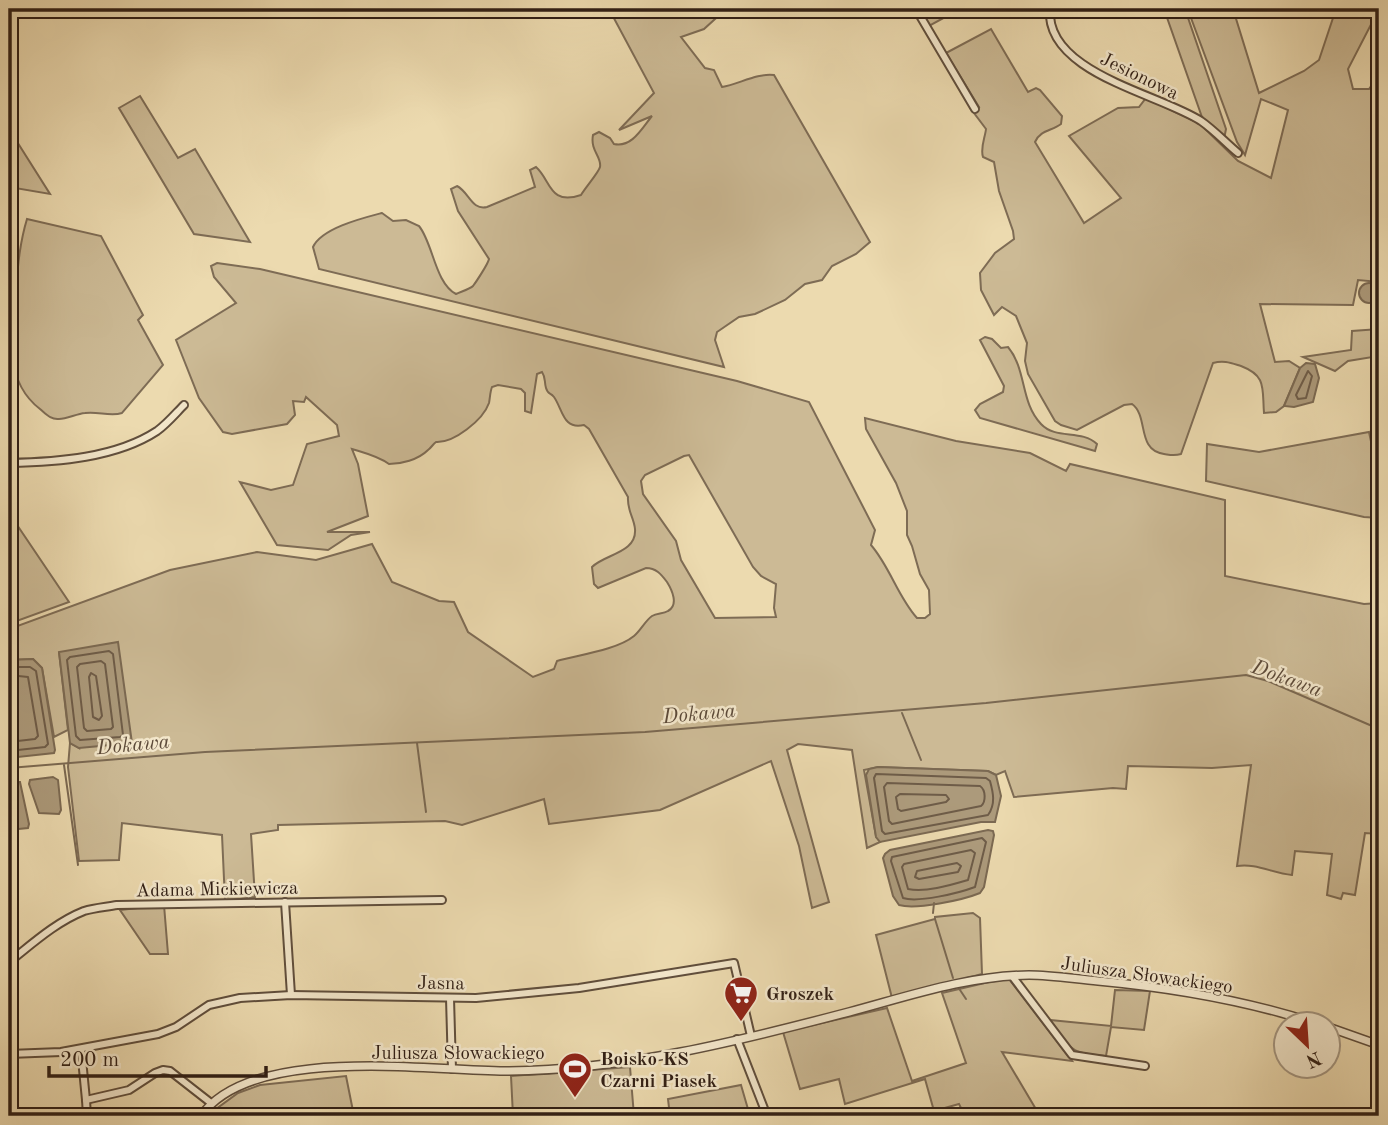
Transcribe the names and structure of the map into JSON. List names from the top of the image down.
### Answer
{
  "streets": {
    "street": [
      "Jesionowa",
      "Adama Mickiewicza",
      "Juliusza Słowackiego",
      "Jasna"
    ]
  },
  "crossings": [
    ["Juliusza Słowackiego", "Jasna"]
  ],
  "water": ["Dokawa"],
  "places": {
    "supermarket": ["Groszek"],
    "sports": ["Boisko KS Czarni Piasek"]
  },
  "scale_bar": "200 m",
  "north": "bottom right"
}
